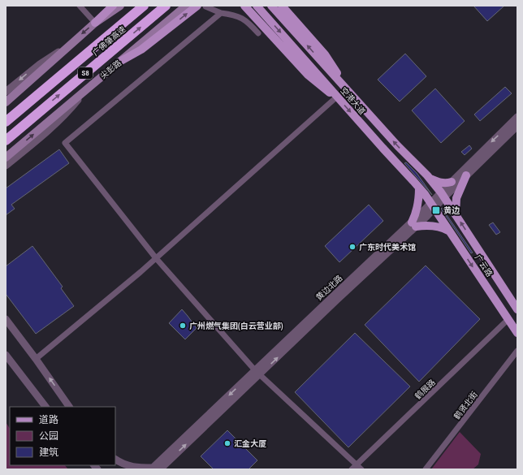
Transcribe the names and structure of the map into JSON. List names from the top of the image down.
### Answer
{
  "streets": {
    "highway": ["广佛肇高速", "S8"],
    "main road": ["尖彭路", "空港大道", "广云路"],
    "street": ["黄边北路", "鹤展路", "鹤贤北街"]
  },
  "crossings": [
    ["空港大道", "广云路"],
    ["空港大道", "黄边北路"],
    ["广云路", "黄边北路"],
    ["广云路", "鹤展路"]
  ],
  "places": {
    "transit": ["黄边"],
    "other": ["广东时代美术馆", "广州燃气集团(白云营业部)", "汇金大厦"]
  },
  "legend": ["道路", "公园", "建筑"]
}
